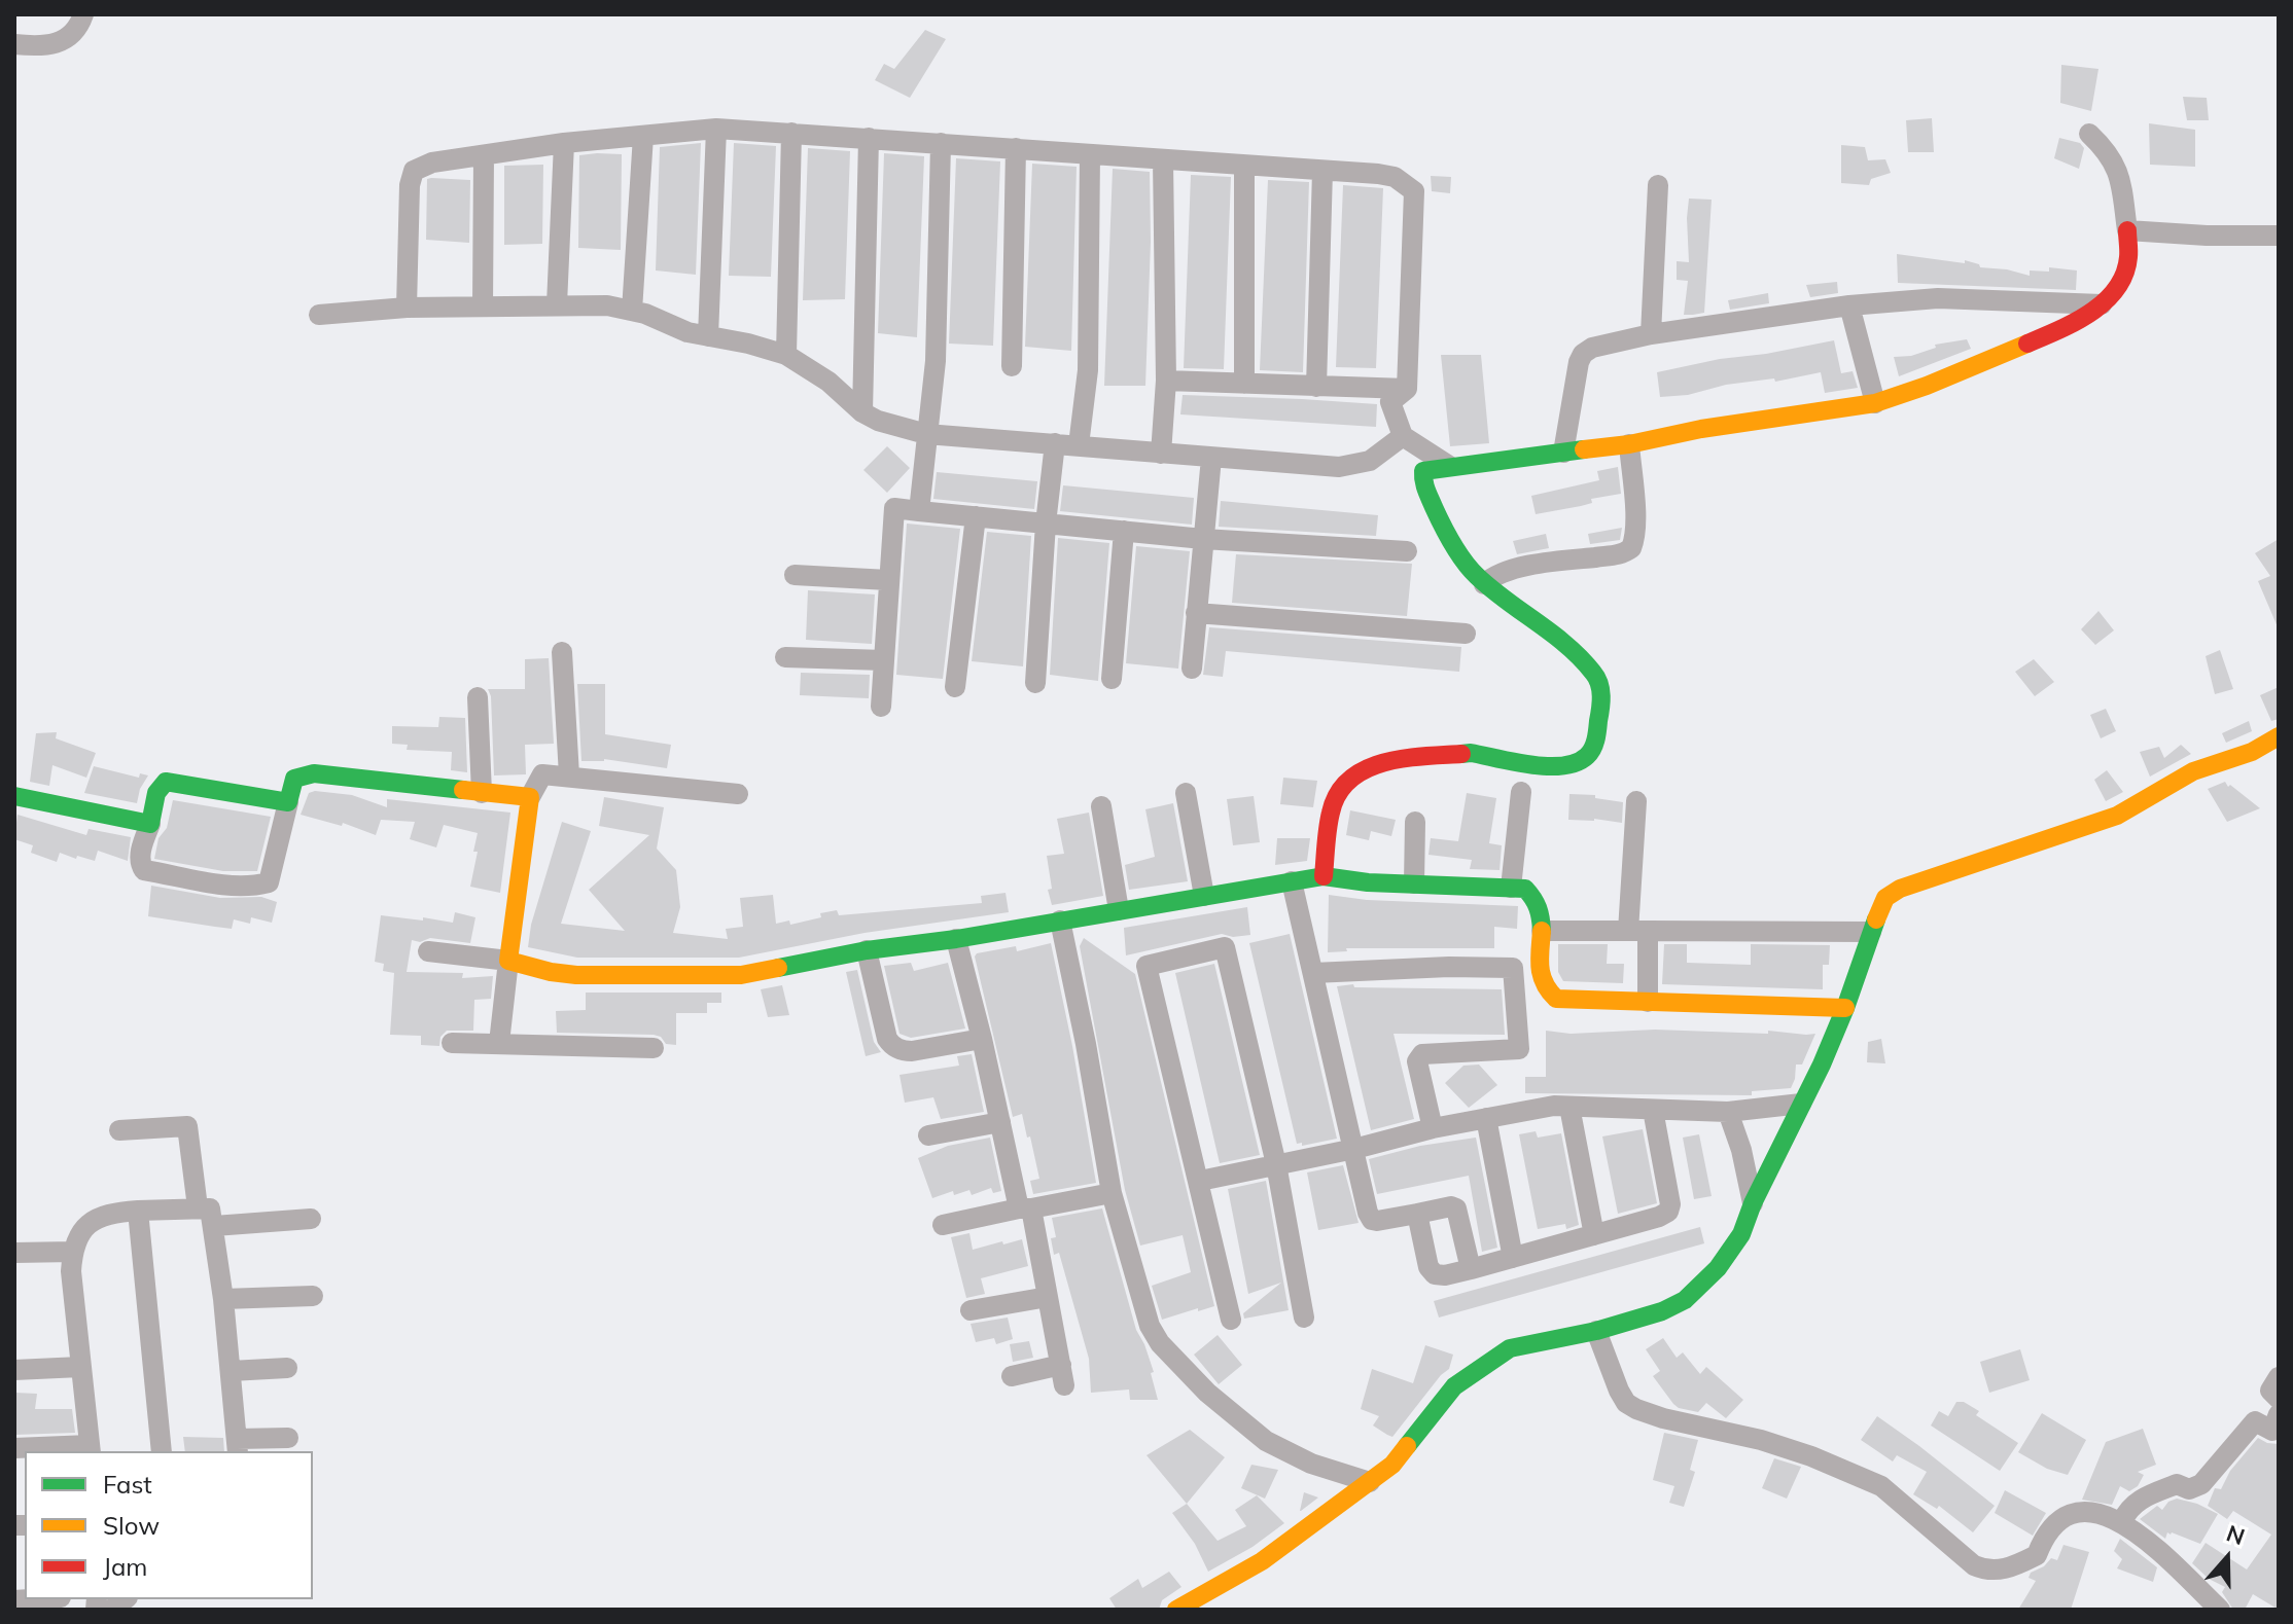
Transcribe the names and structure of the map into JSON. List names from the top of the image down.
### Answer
{
  "legend": ["Fast", "Slow", "Jam"],
  "north": "top"
}
